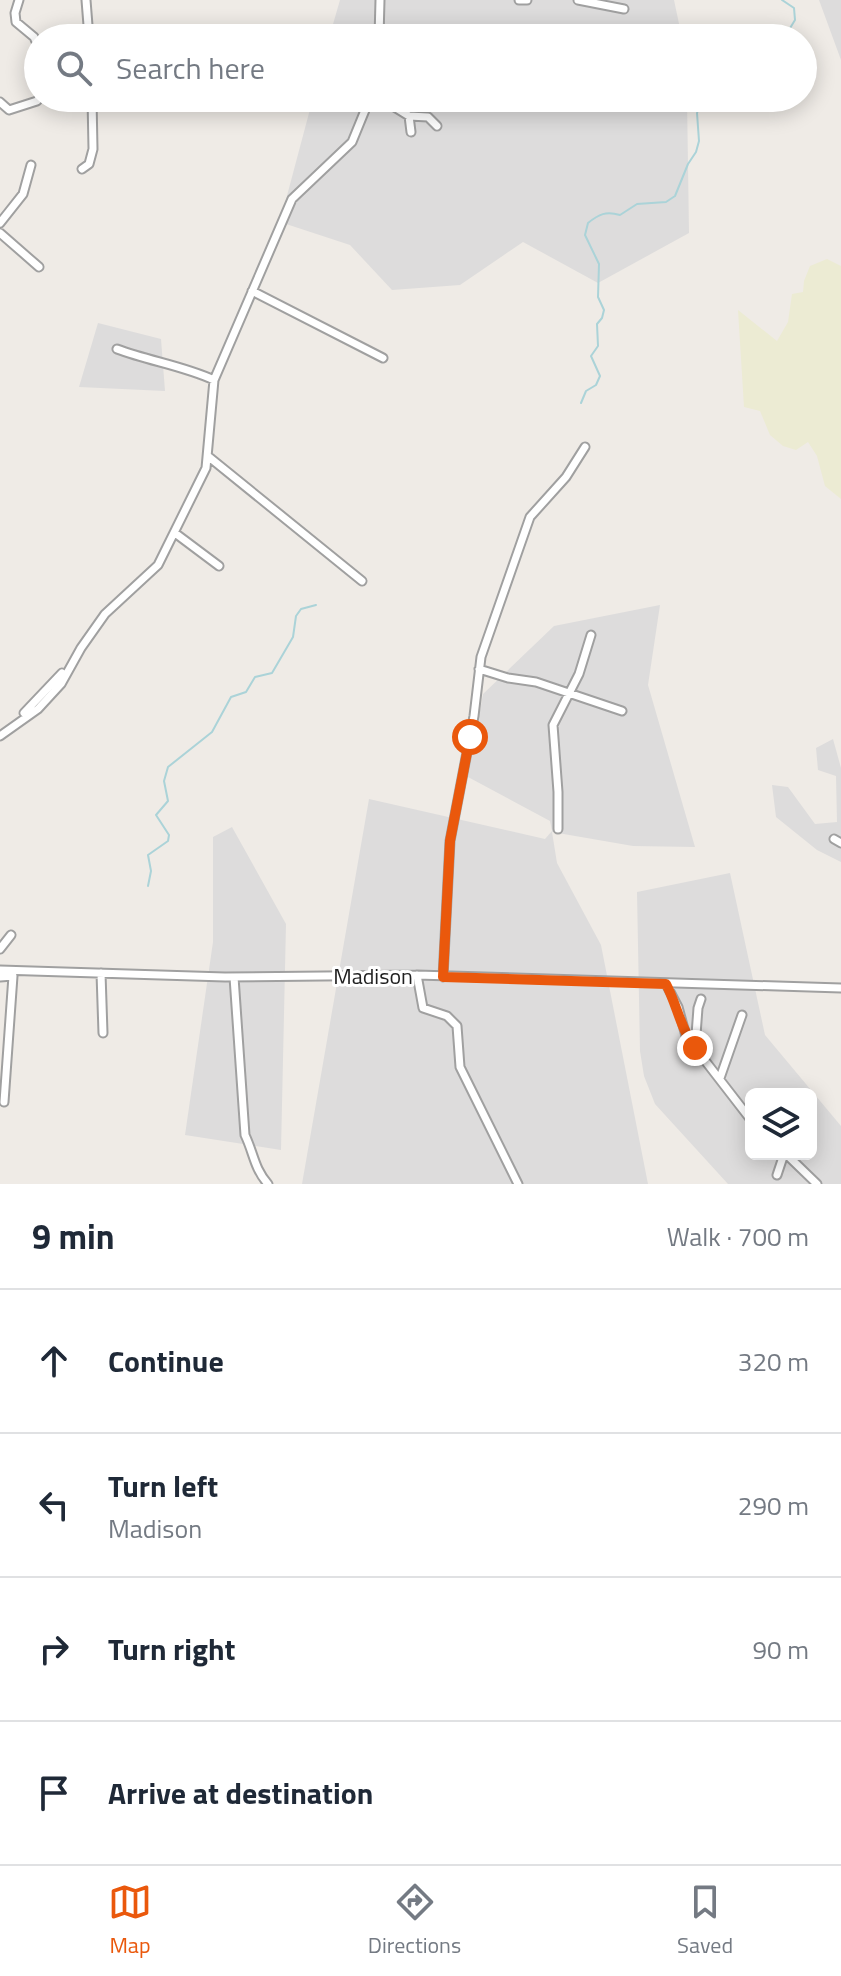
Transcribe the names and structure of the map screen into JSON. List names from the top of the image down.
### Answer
{
  "streets": {
    "street": ["Madison"]
  },
  "page": {
    "search": "Search here",
    "heading": ["9 min", "Walk · 700 m"],
    "list": [
      ["Continue", "320 m"],
      ["Turn left", "Madison", "290 m"],
      ["Turn right", "90 m"],
      "Arrive at destination"
    ],
    "nav": ["Map", "Directions", "Saved"]
  }
}
